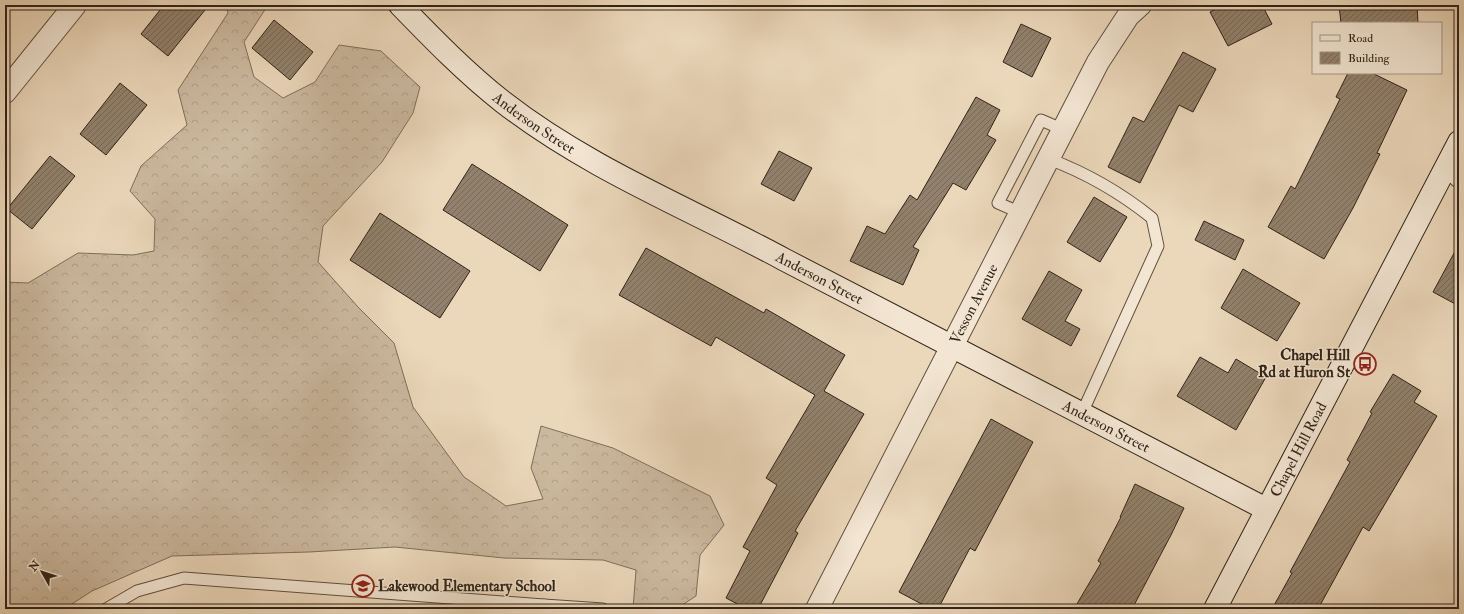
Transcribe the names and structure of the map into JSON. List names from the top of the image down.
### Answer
{
  "streets": {
    "street": ["Anderson Street", "Vesson Avenue", "Chapel Hill Road"]
  },
  "crossings": [
    ["Anderson Street", "Vesson Avenue"],
    ["Anderson Street", "Chapel Hill Road"]
  ],
  "places": {
    "bus stop": ["Chapel Hill Rd at Huron St"],
    "school or university": ["Lakewood Elementary School"]
  },
  "legend": ["Road", "Building"],
  "north": "top left"
}
